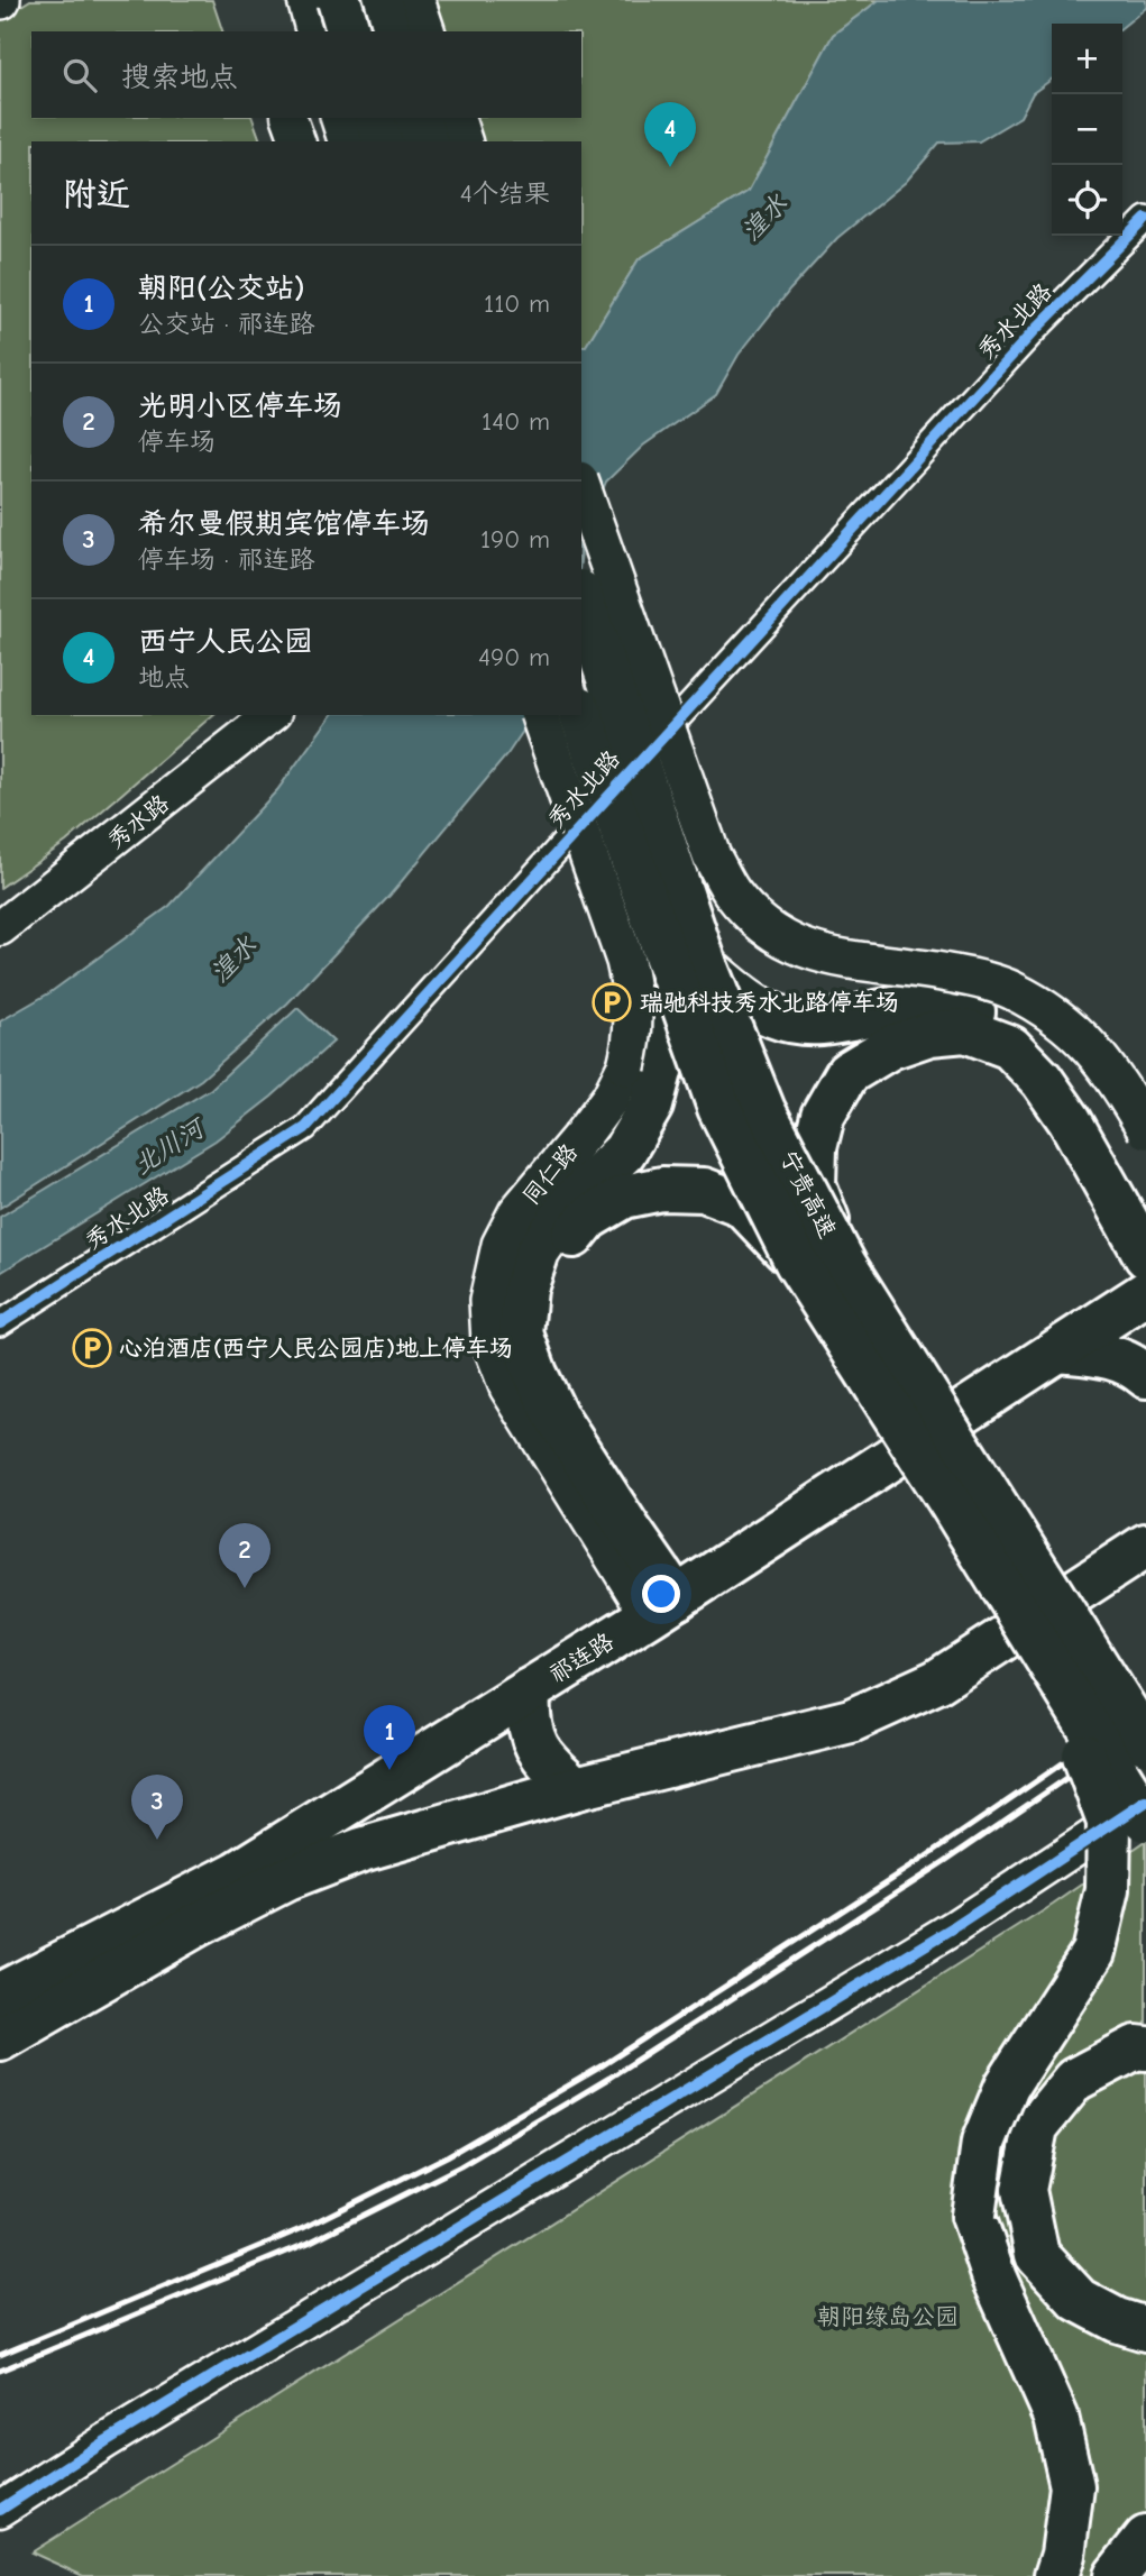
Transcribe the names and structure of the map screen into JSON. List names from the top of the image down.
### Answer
{
  "streets": {
    "highway": ["宁贵高速", "祁连路"],
    "main road": ["同仁路"],
    "street": ["秀水北路", "秀水路"]
  },
  "crossings": [
    ["同仁路", "祁连路"]
  ],
  "water": ["湟水", "北川河"],
  "parks": ["朝阳绿岛公园"],
  "places": {
    "parking": ["瑞驰科技秀水北路停车场", "心泊酒店(西宁人民公园店)地上停车场"]
  },
  "page": {
    "map_buttons": ["+", "−"],
    "search": "搜索地点",
    "pins": [
      "4",
      "2",
      "1",
      "3"
    ],
    "heading": ["附近", "4个结果"],
    "list": [
      {
        "mark": "1",
        "name": "朝阳(公交站)",
        "note": "公交站 · 祁连路",
        "value": "110 m"
      },
      {
        "mark": "2",
        "name": "光明小区停车场",
        "note": "停车场",
        "value": "140 m"
      },
      {
        "mark": "3",
        "name": "希尔曼假期宾馆停车场",
        "note": "停车场 · 祁连路",
        "value": "190 m"
      },
      {
        "mark": "4",
        "name": "西宁人民公园",
        "note": "地点",
        "value": "490 m"
      }
    ]
  }
}
